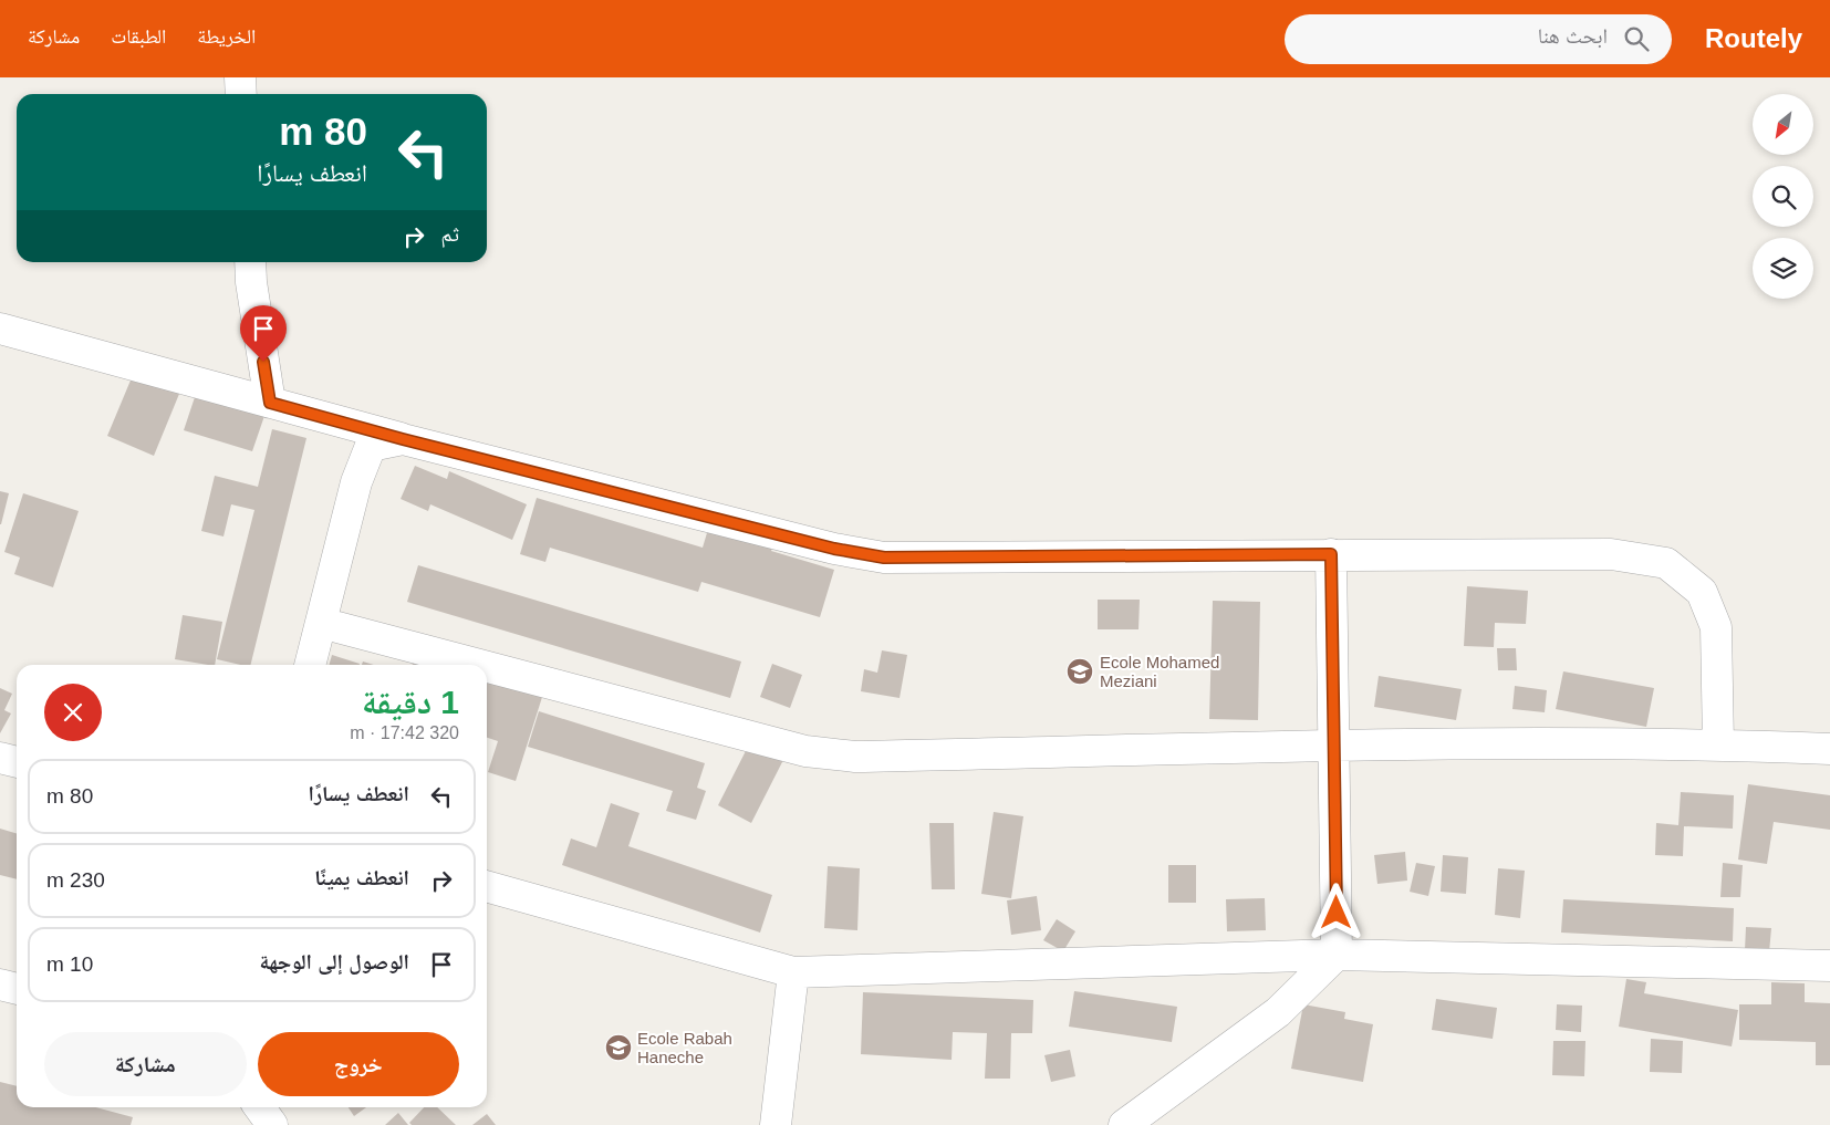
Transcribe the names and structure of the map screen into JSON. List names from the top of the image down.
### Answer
{
  "places": {
    "school or university": ["Ecole Mohamed Meziani", "Ecole Rabah Haneche"]
  },
  "north": "bottom left",
  "page": {
    "header": "Routely",
    "search": "ابحث هنا",
    "nav": ["الخريطة", "الطبقات", "مشاركة"],
    "turn": ["80 m", "انعطف يسارًا"],
    "then": "ثم",
    "heading": ["1 دقيقة", "320 m · 17:42"],
    "list": [
      {
        "name": "انعطف يسارًا",
        "value": "80 m"
      },
      {
        "name": "انعطف يمينًا",
        "value": "230 m"
      },
      {
        "name": "الوصول إلى الوجهة",
        "value": "10 m"
      }
    ],
    "buttons": ["خروج", "مشاركة"]
  }
}
